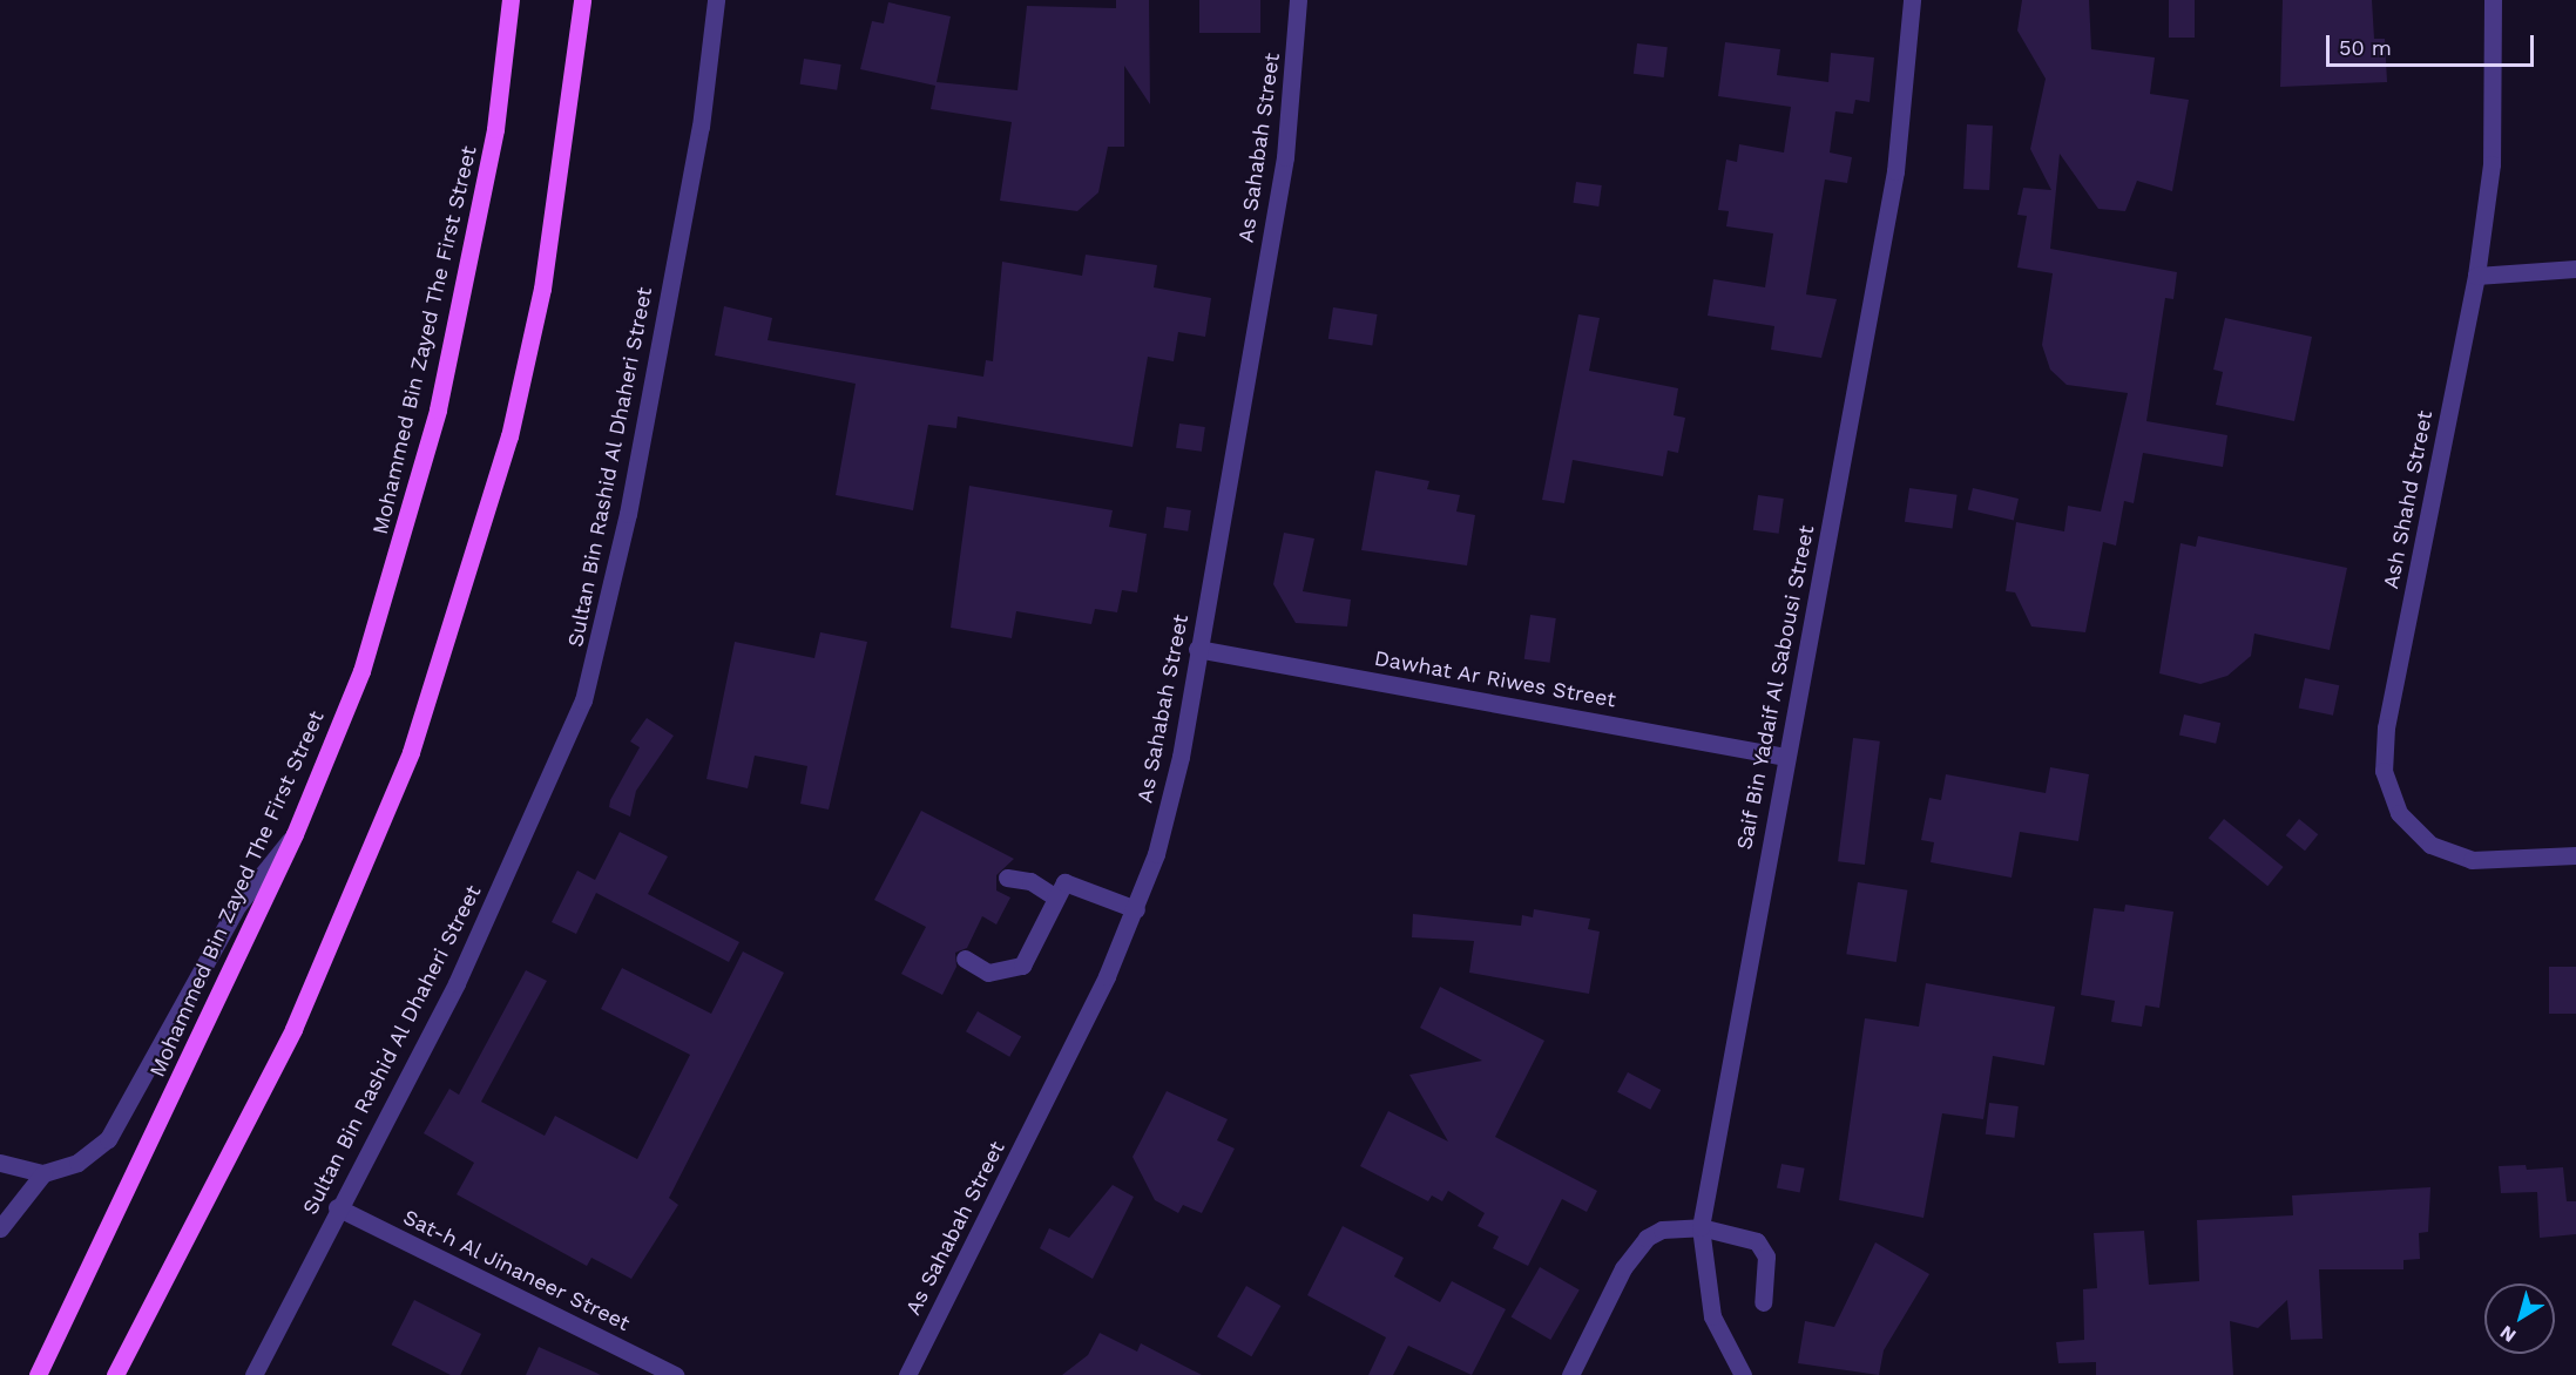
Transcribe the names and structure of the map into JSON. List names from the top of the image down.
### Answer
{
  "streets": {
    "main road": ["Mohammed Bin Zayed The First Street"],
    "street": [
      "As Sahabah Street",
      "Sultan Bin Rashid Al Dhaheri Street",
      "Ash Shahd Street",
      "Dawhat Ar Riwes Street",
      "Saif Bin Yadaif Al Sabousi Street",
      "Sat-h Al Jinaneer Street"
    ]
  },
  "crossings": [
    ["As Sahabah Street", "Dawhat Ar Riwes Street"],
    ["Sultan Bin Rashid Al Dhaheri Street", "Sat-h Al Jinaneer Street"],
    ["Dawhat Ar Riwes Street", "Saif Bin Yadaif Al Sabousi Street"]
  ],
  "scale_bar": "50 m",
  "north": "bottom left"
}
